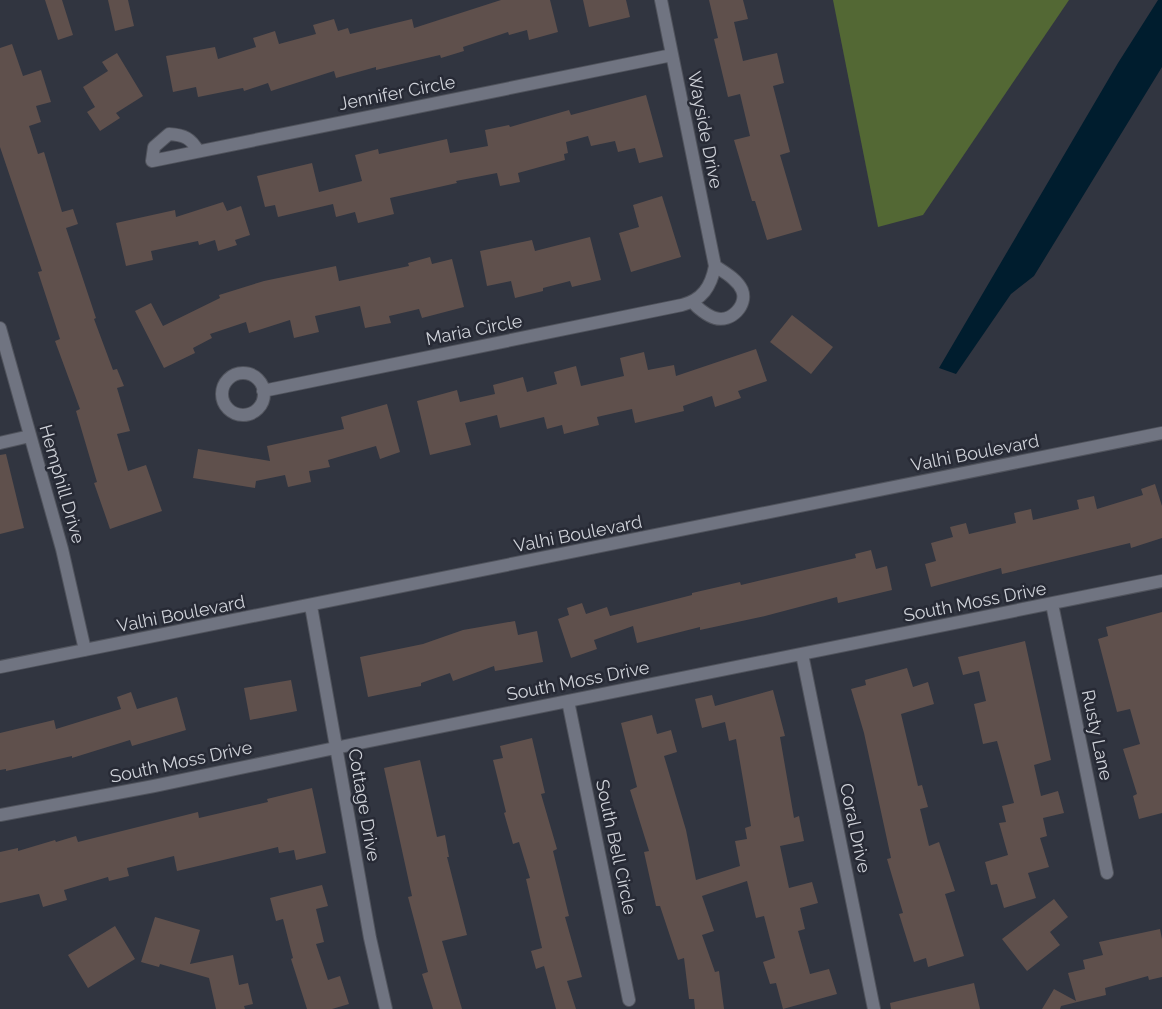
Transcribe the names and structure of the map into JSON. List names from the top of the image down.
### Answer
{
  "streets": {
    "street": [
      "Jennifer Circle",
      "Wayside Drive",
      "Maria Circle",
      "Valhi Boulevard",
      "Hemphill Drive",
      "South Moss Drive",
      "Rusty Lane",
      "Cottage Drive",
      "Coral Drive",
      "South Bell Circle"
    ]
  },
  "crossings": [
    ["Jennifer Circle", "Wayside Drive"],
    ["Valhi Boulevard", "Hemphill Drive"],
    ["Valhi Boulevard", "Cottage Drive"],
    ["South Moss Drive", "Rusty Lane"],
    ["South Moss Drive", "Cottage Drive"],
    ["South Moss Drive", "Coral Drive"],
    ["South Moss Drive", "South Bell Circle"]
  ]
}
